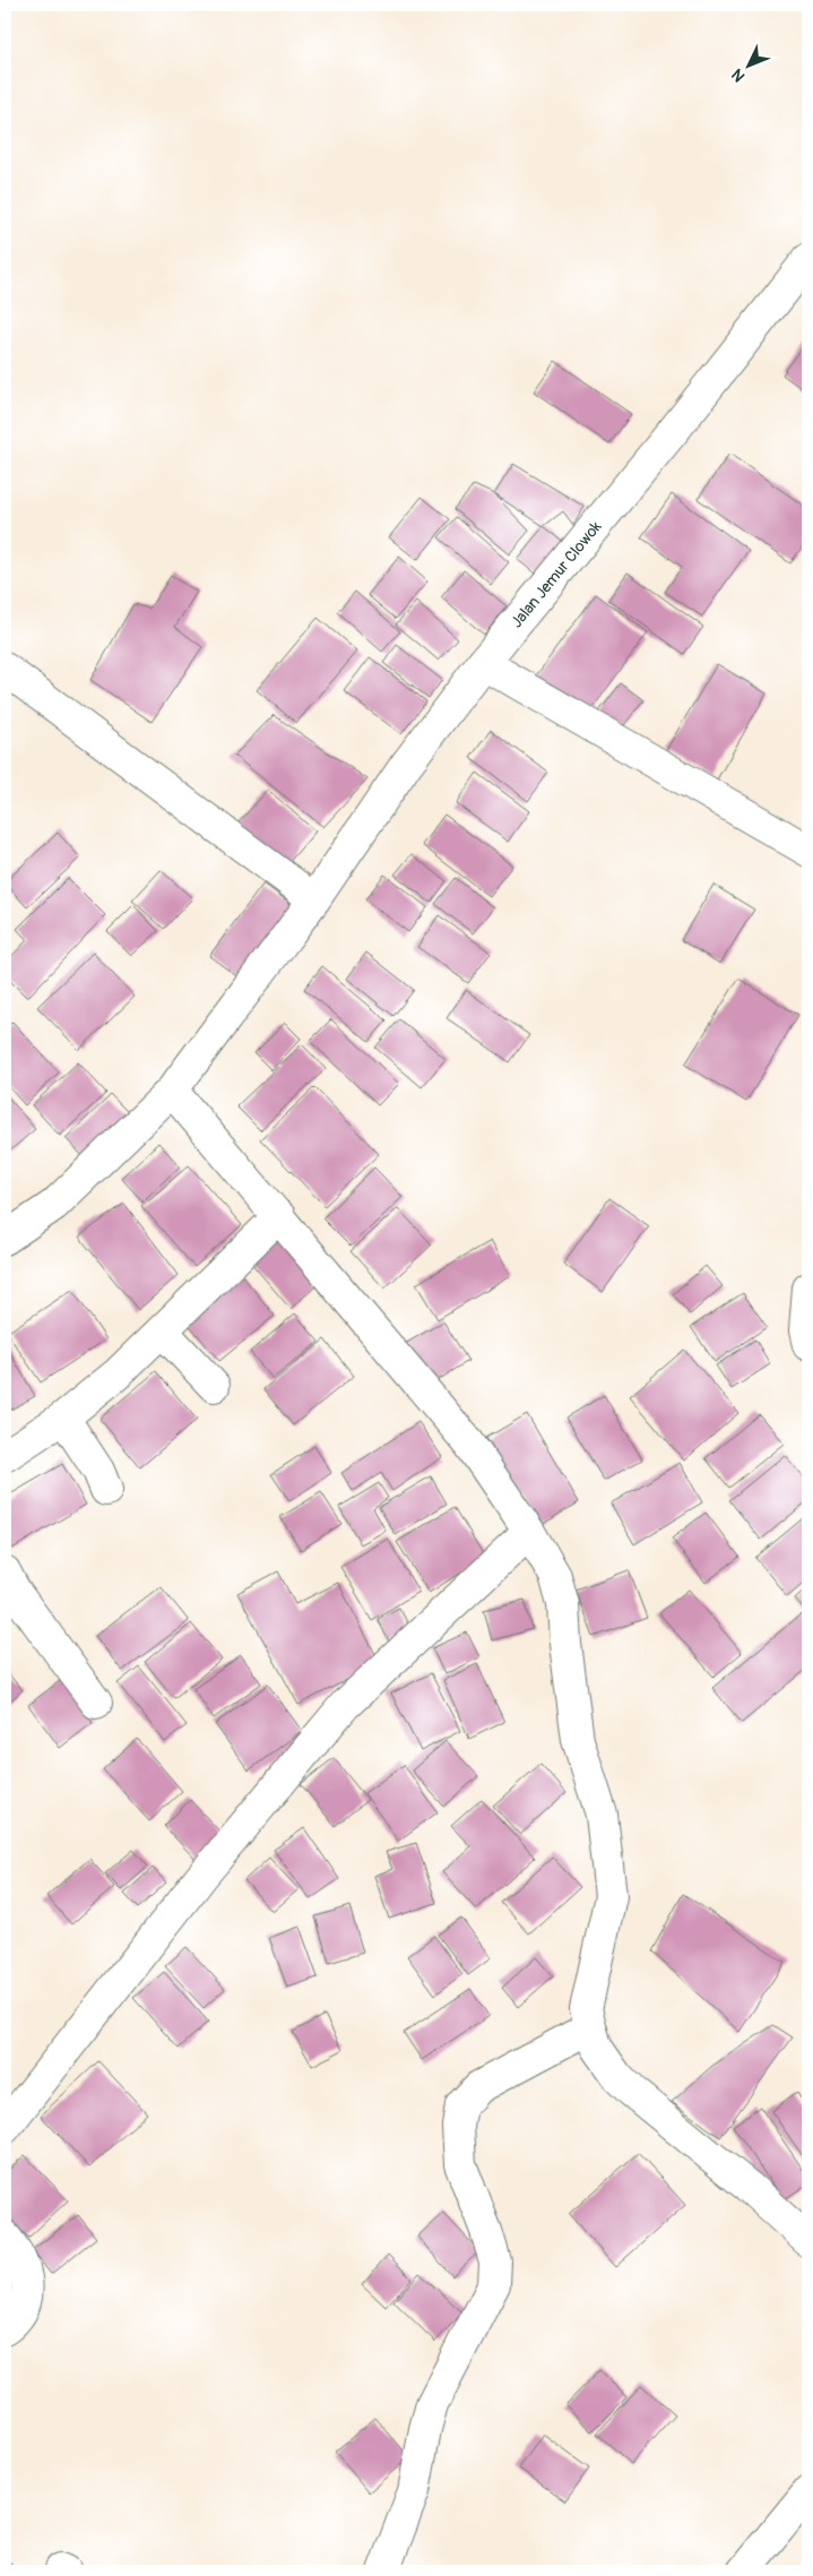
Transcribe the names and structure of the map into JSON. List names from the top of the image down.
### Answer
{
  "streets": {
    "street": ["Jalan Jemur Clowok"]
  },
  "north": "bottom left"
}
